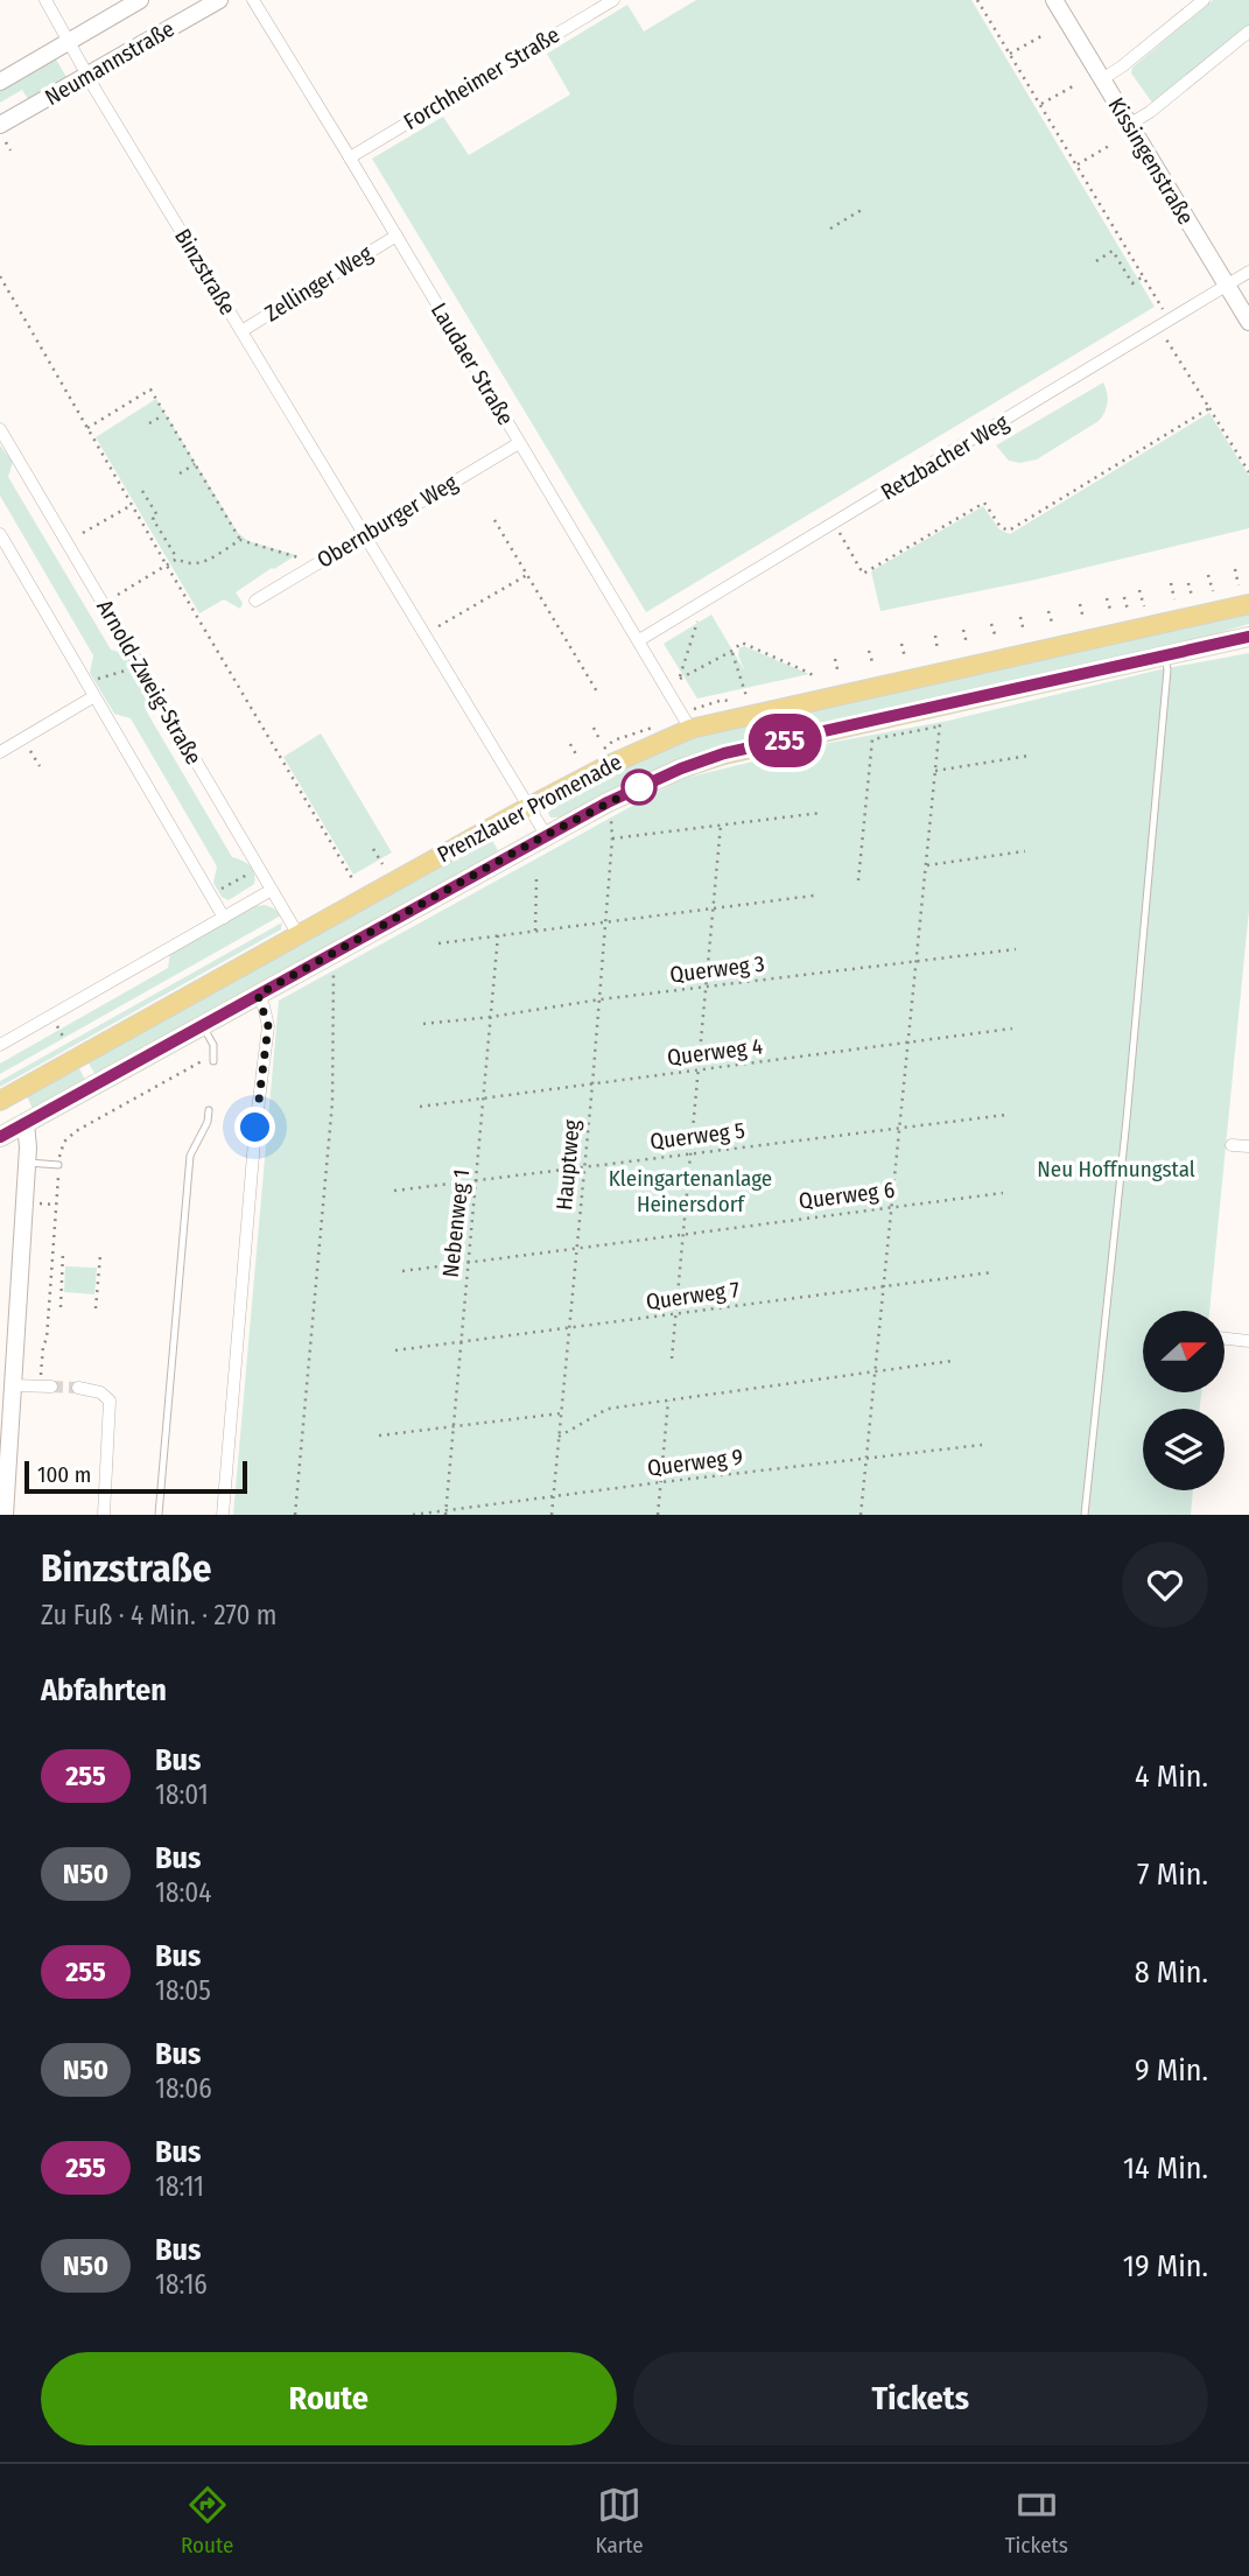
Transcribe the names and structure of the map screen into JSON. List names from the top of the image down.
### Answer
{
  "streets": {
    "main road": ["Prenzlauer Promenade"],
    "street": [
      "Neumannstraße",
      "Forchheimer Straße",
      "Kissingenstraße",
      "Binzstraße",
      "Zellinger Weg",
      "Laudaer Straße",
      "Retzbacher Weg",
      "Obernburger Weg",
      "Arnold-Zweig-Straße"
    ],
    "path": [
      "Querweg 3",
      "Querweg 4",
      "Querweg 5",
      "Hauptweg",
      "Querweg 6",
      "Nebenweg 1",
      "Querweg 7",
      "Querweg 9"
    ]
  },
  "crossings": [
    ["Neumannstraße", "Binzstraße"],
    ["Forchheimer Straße", "Laudaer Straße"],
    ["Kissingenstraße", "Retzbacher Weg"],
    ["Binzstraße", "Zellinger Weg"],
    ["Binzstraße", "Obernburger Weg"],
    ["Binzstraße", "Prenzlauer Promenade"],
    ["Zellinger Weg", "Laudaer Straße"],
    ["Laudaer Straße", "Retzbacher Weg"],
    ["Laudaer Straße", "Obernburger Weg"],
    ["Laudaer Straße", "Prenzlauer Promenade"],
    ["Arnold-Zweig-Straße", "Prenzlauer Promenade"],
    ["Querweg 3", "Hauptweg"],
    ["Querweg 3", "Nebenweg 1"],
    ["Querweg 4", "Hauptweg"],
    ["Querweg 4", "Nebenweg 1"],
    ["Querweg 5", "Hauptweg"],
    ["Querweg 5", "Nebenweg 1"],
    ["Hauptweg", "Querweg 6"],
    ["Hauptweg", "Querweg 7"],
    ["Hauptweg", "Querweg 9"],
    ["Querweg 6", "Nebenweg 1"],
    ["Nebenweg 1", "Querweg 7"],
    ["Nebenweg 1", "Querweg 9"]
  ],
  "parks": ["Neu Hoffnungstal", "Kleingartenanlage Heinersdorf"],
  "lines": ["bus line 255"],
  "scale_bar": "100 m",
  "north": "right",
  "page": {
    "on_map": "255",
    "scale": "100 m",
    "heading": [
      ["Binzstraße", "Zu Fuß · 4 Min. · 270 m"],
      "Abfahrten"
    ],
    "list": [
      {
        "mark": "255",
        "name": "Bus",
        "note": "18:01",
        "value": "4 Min."
      },
      {
        "mark": "N50",
        "name": "Bus",
        "note": "18:04",
        "value": "7 Min."
      },
      {
        "mark": "255",
        "name": "Bus",
        "note": "18:05",
        "value": "8 Min."
      },
      {
        "mark": "N50",
        "name": "Bus",
        "note": "18:06",
        "value": "9 Min."
      },
      {
        "mark": "255",
        "name": "Bus",
        "note": "18:11",
        "value": "14 Min."
      },
      {
        "mark": "N50",
        "name": "Bus",
        "note": "18:16",
        "value": "19 Min."
      }
    ],
    "buttons": ["Route", "Tickets"],
    "tabs": ["Route", "Karte", "Tickets"]
  }
}
